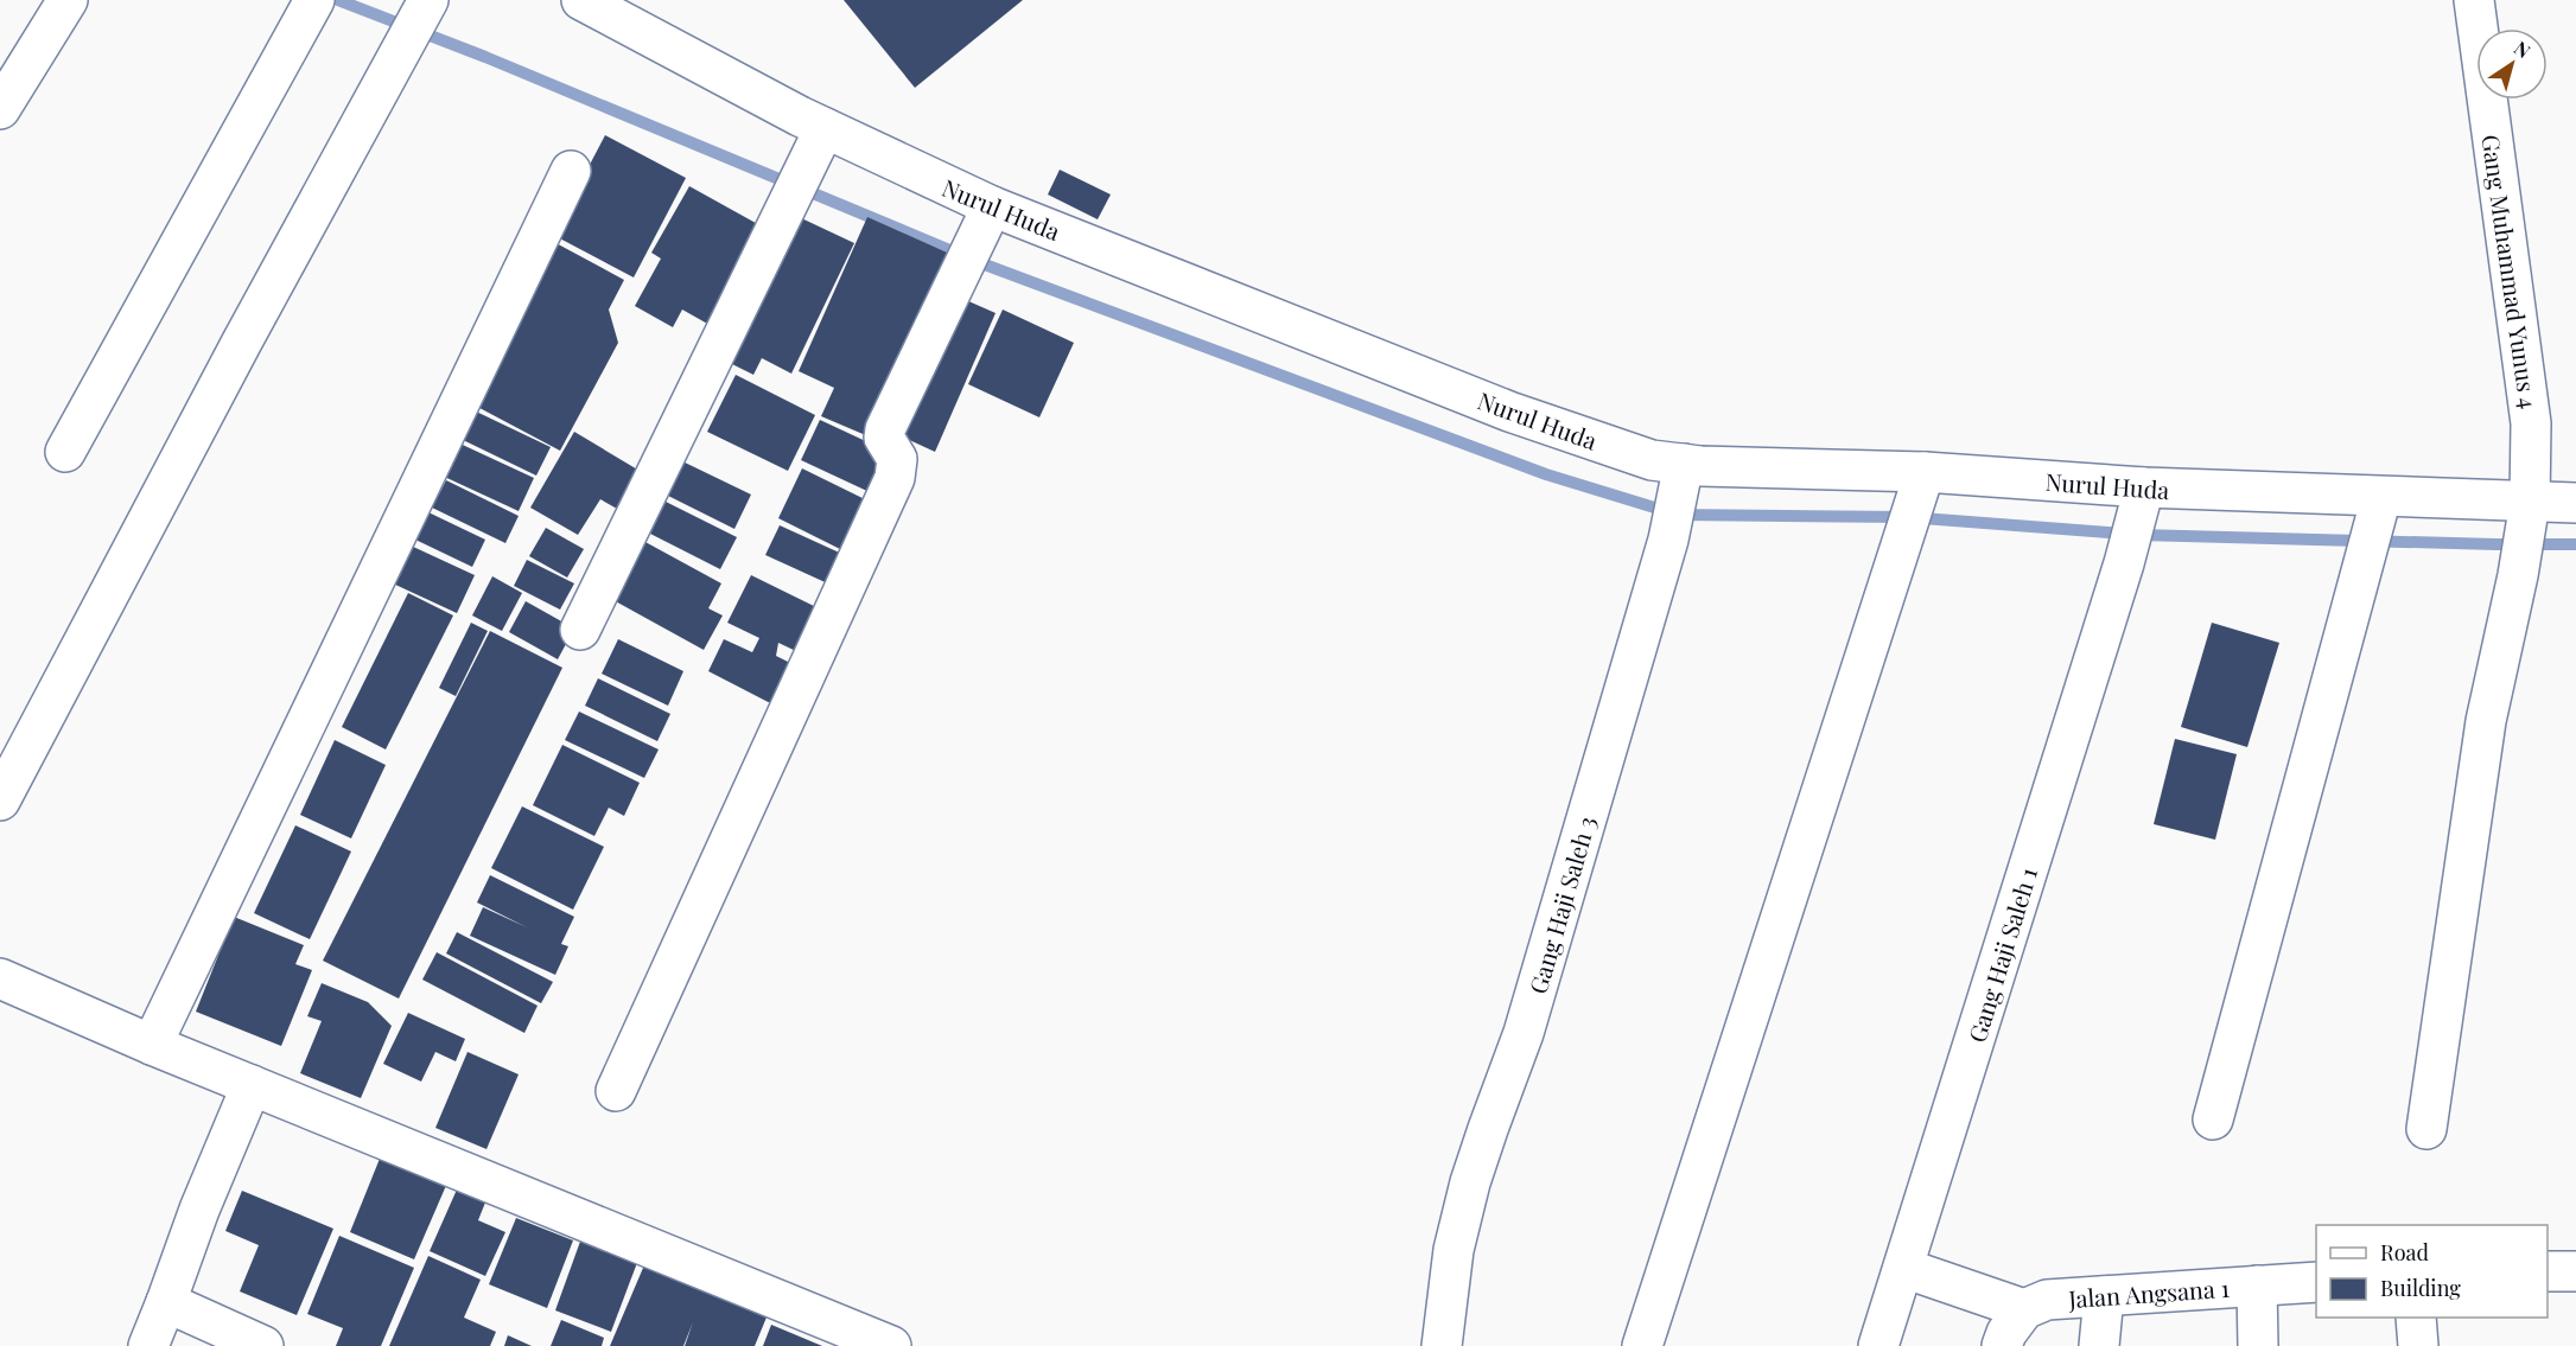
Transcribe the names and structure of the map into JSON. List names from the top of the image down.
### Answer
{
  "streets": {
    "street": [
      "Nurul Huda",
      "Gang Muhammad Yunus 4",
      "Gang Haji Saleh 3",
      "Gang Haji Saleh 1",
      "Jalan Angsana 1"
    ]
  },
  "crossings": [
    ["Nurul Huda", "Gang Muhammad Yunus 4"],
    ["Nurul Huda", "Gang Haji Saleh 3"],
    ["Nurul Huda", "Gang Haji Saleh 1"]
  ],
  "legend": ["Road", "Building"],
  "north": "top right"
}
